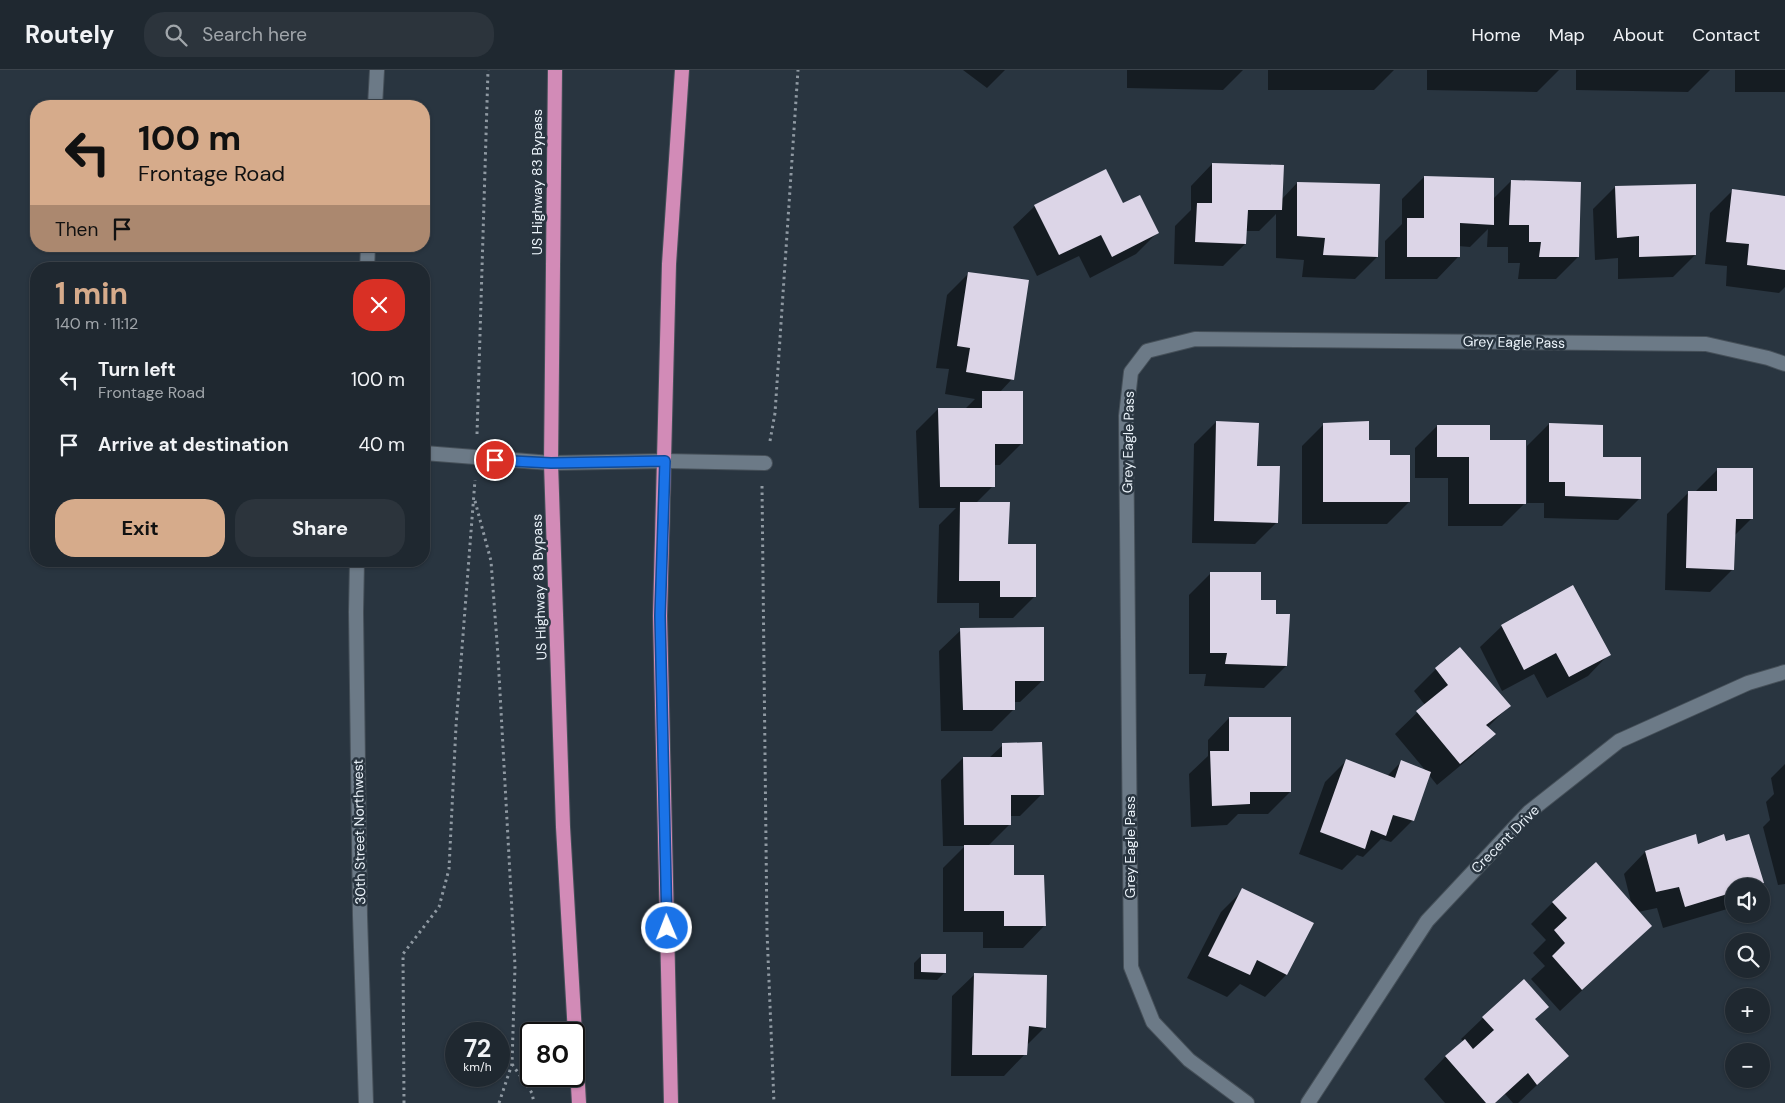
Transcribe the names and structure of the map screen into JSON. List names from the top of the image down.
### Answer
{
  "streets": {
    "highway": ["US Highway 83 Bypass"],
    "street": ["Grey Eagle Pass", "30th Street Northwest", "Crecent Drive"]
  },
  "page": {
    "header": "Routely",
    "search": "Search here",
    "nav": [
      "Home",
      "Map",
      "About",
      "Contact"
    ],
    "turn": ["100 m", "Frontage Road"],
    "then": "Then",
    "heading": ["1 min", "140 m · 11:12"],
    "list": [
      {
        "name": "Turn left",
        "note": "Frontage Road",
        "value": "100 m"
      },
      {
        "name": "Arrive at destination",
        "value": "40 m"
      }
    ],
    "buttons": ["Exit", "Share"],
    "map_buttons": ["+", "−"],
    "speed": "72 km/h",
    "limit": "80"
  }
}
